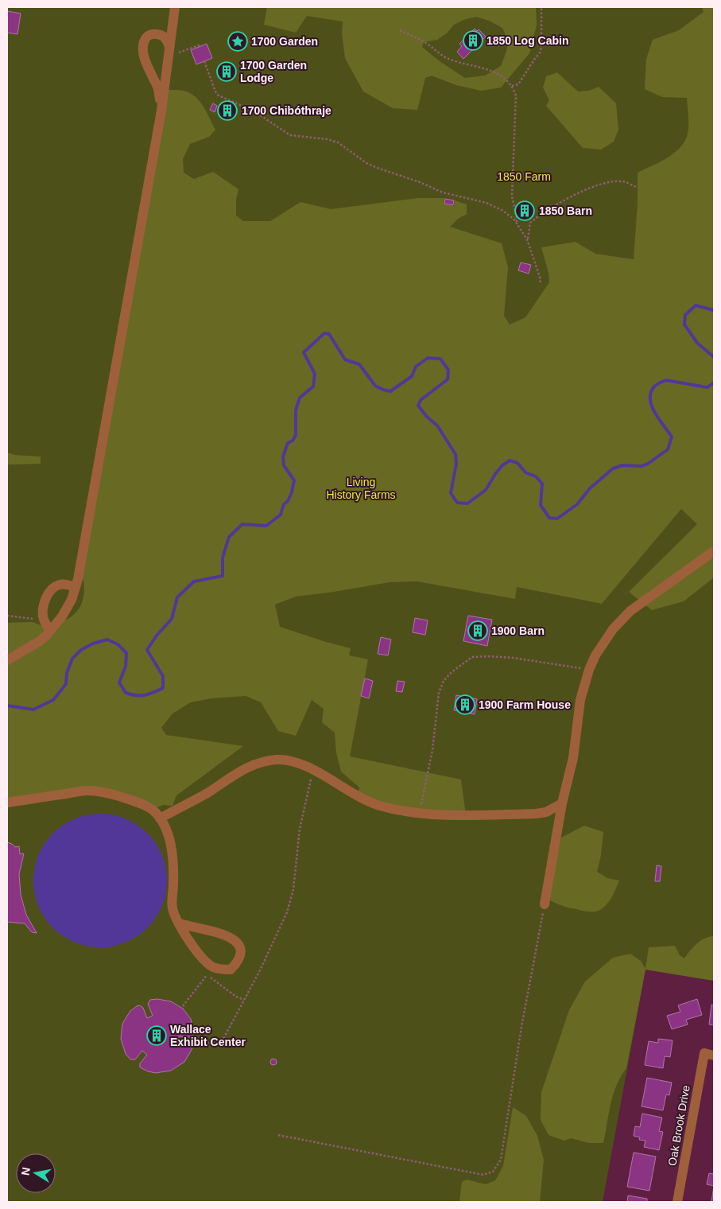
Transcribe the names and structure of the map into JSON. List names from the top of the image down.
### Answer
{
  "streets": {
    "street": ["Oak Brook Drive"]
  },
  "parks": ["1850 Farm", "Living History Farms"],
  "places": {
    "building": [
      "1850 Log Cabin",
      "1700 Garden Lodge",
      "1700 Chibóthraje",
      "1850 Barn",
      "1900 Barn",
      "1900 Farm House",
      "Wallace Exhibit Center"
    ],
    "place": ["1700 Garden"]
  },
  "north": "left"
}
